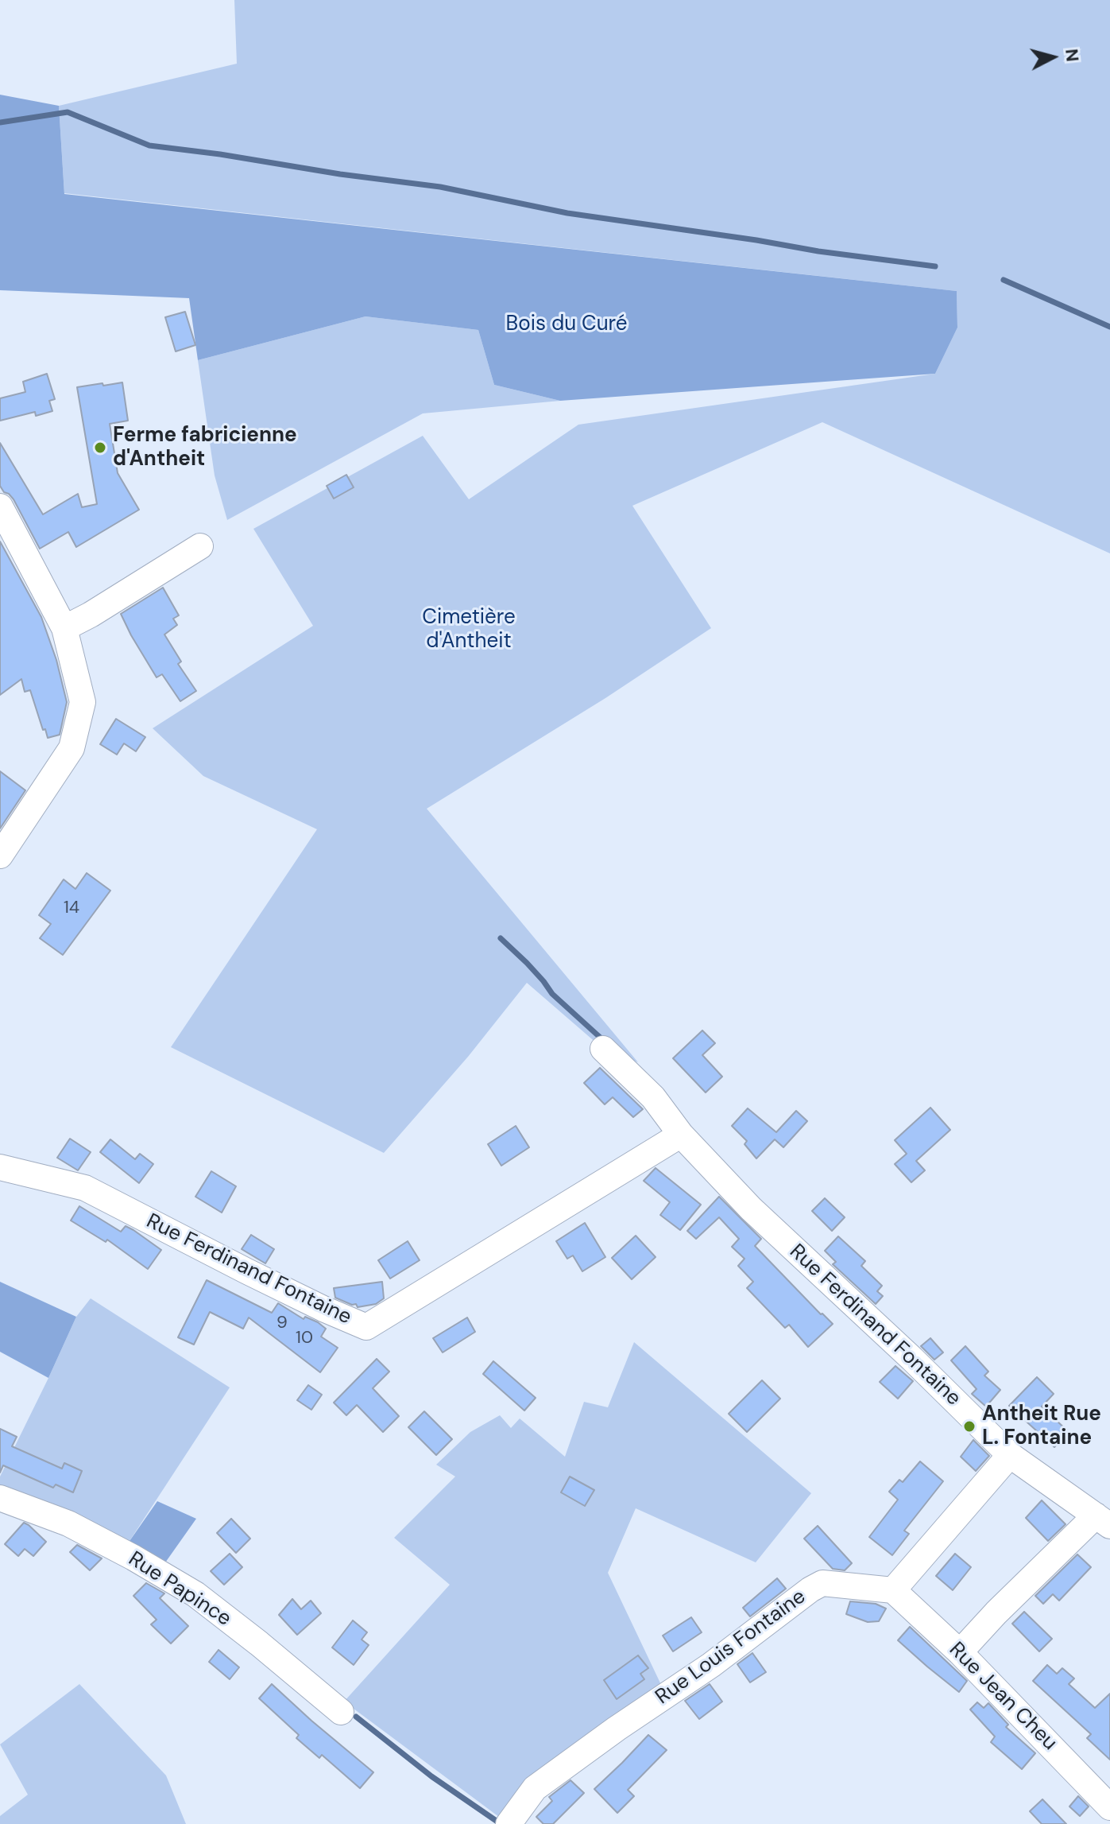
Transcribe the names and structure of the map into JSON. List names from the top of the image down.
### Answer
{
  "streets": {
    "street": [
      "Rue Ferdinand Fontaine",
      "Rue Papince",
      "Rue Louis Fontaine",
      "Rue Jean Cheu"
    ]
  },
  "crossings": [
    ["Rue Louis Fontaine", "Rue Jean Cheu"]
  ],
  "parks": ["Bois du Curé", "Cimetière d'Antheit"],
  "places": ["Ferme fabricienne d'Antheit", "Antheit Rue L. Fontaine"],
  "house_numbers": ["14", "9", "10"],
  "north": "right"
}
